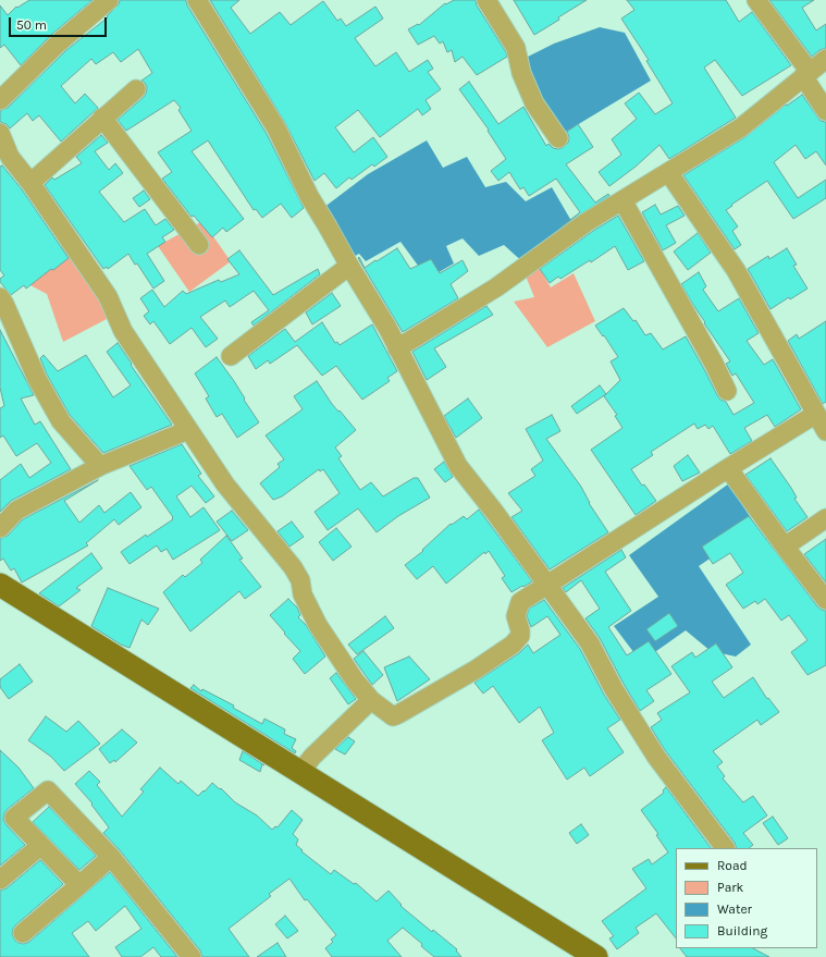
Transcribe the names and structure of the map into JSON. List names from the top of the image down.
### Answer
{
  "legend": [
    "Road",
    "Park",
    "Water",
    "Building"
  ],
  "scale_bar": "50 m"
}
